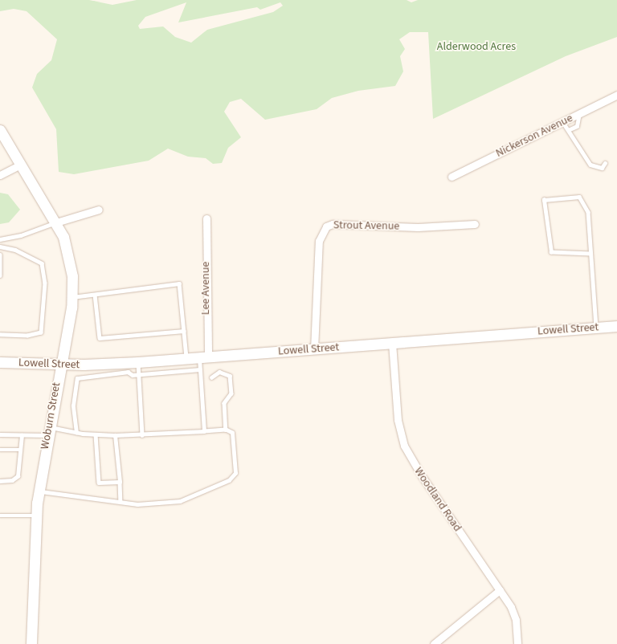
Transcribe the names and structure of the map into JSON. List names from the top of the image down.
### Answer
{
  "streets": {
    "main road": ["Lowell Street", "Woburn Street"],
    "street": [
      "Nickerson Avenue",
      "Strout Avenue",
      "Lee Avenue",
      "Woodland Road"
    ]
  },
  "crossings": [
    ["Strout Avenue", "Lowell Street"],
    ["Lee Avenue", "Lowell Street"],
    ["Lowell Street", "Woburn Street"],
    ["Lowell Street", "Woodland Road"]
  ],
  "parks": ["Alderwood Acres"]
}
